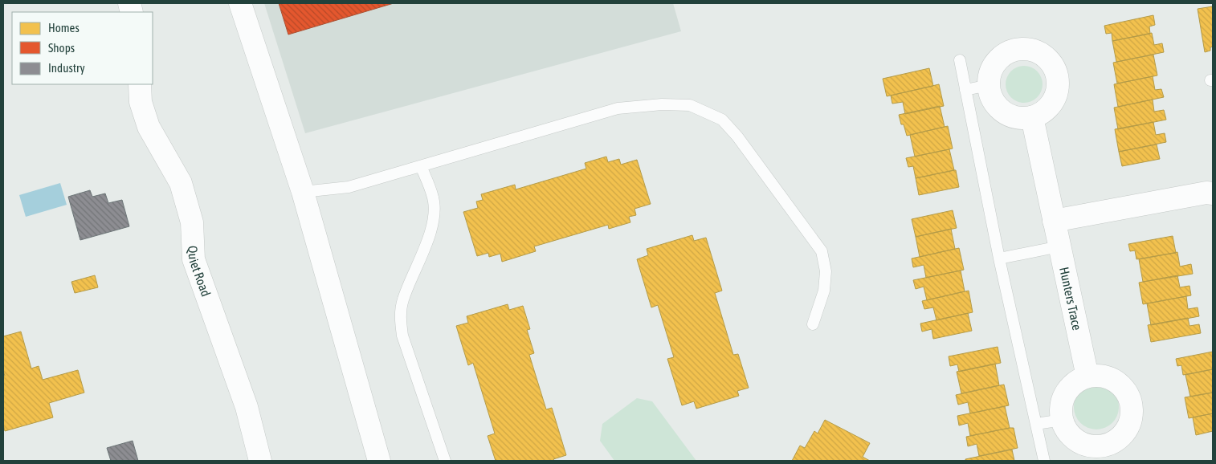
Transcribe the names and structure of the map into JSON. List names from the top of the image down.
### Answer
{
  "streets": {
    "street": ["Quiet Road", "Hunters Trace"]
  },
  "legend": ["Homes", "Shops", "Industry"]
}
